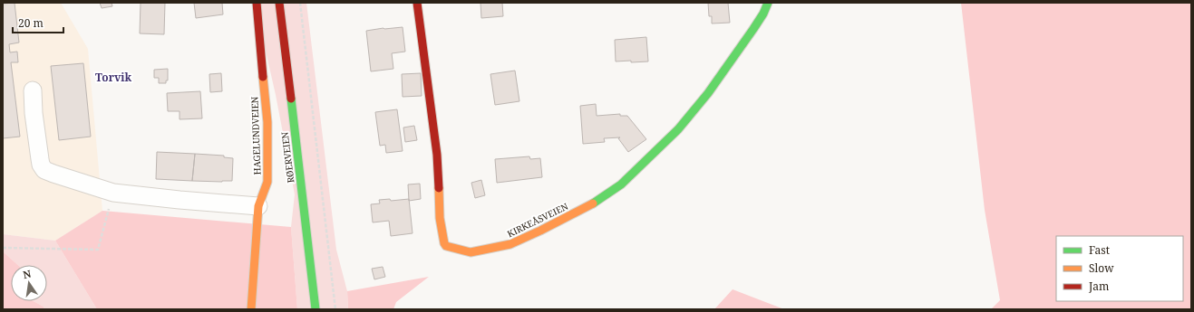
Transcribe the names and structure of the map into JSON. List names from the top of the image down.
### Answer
{
  "streets": {
    "street": ["HAGELUNDVEIEN", "RØERVEIEN", "KIRKEÅSVEIEN"]
  },
  "districts": ["Torvik"],
  "legend": ["Fast", "Slow", "Jam"],
  "scale_bar": "20 m",
  "north": "top"
}
